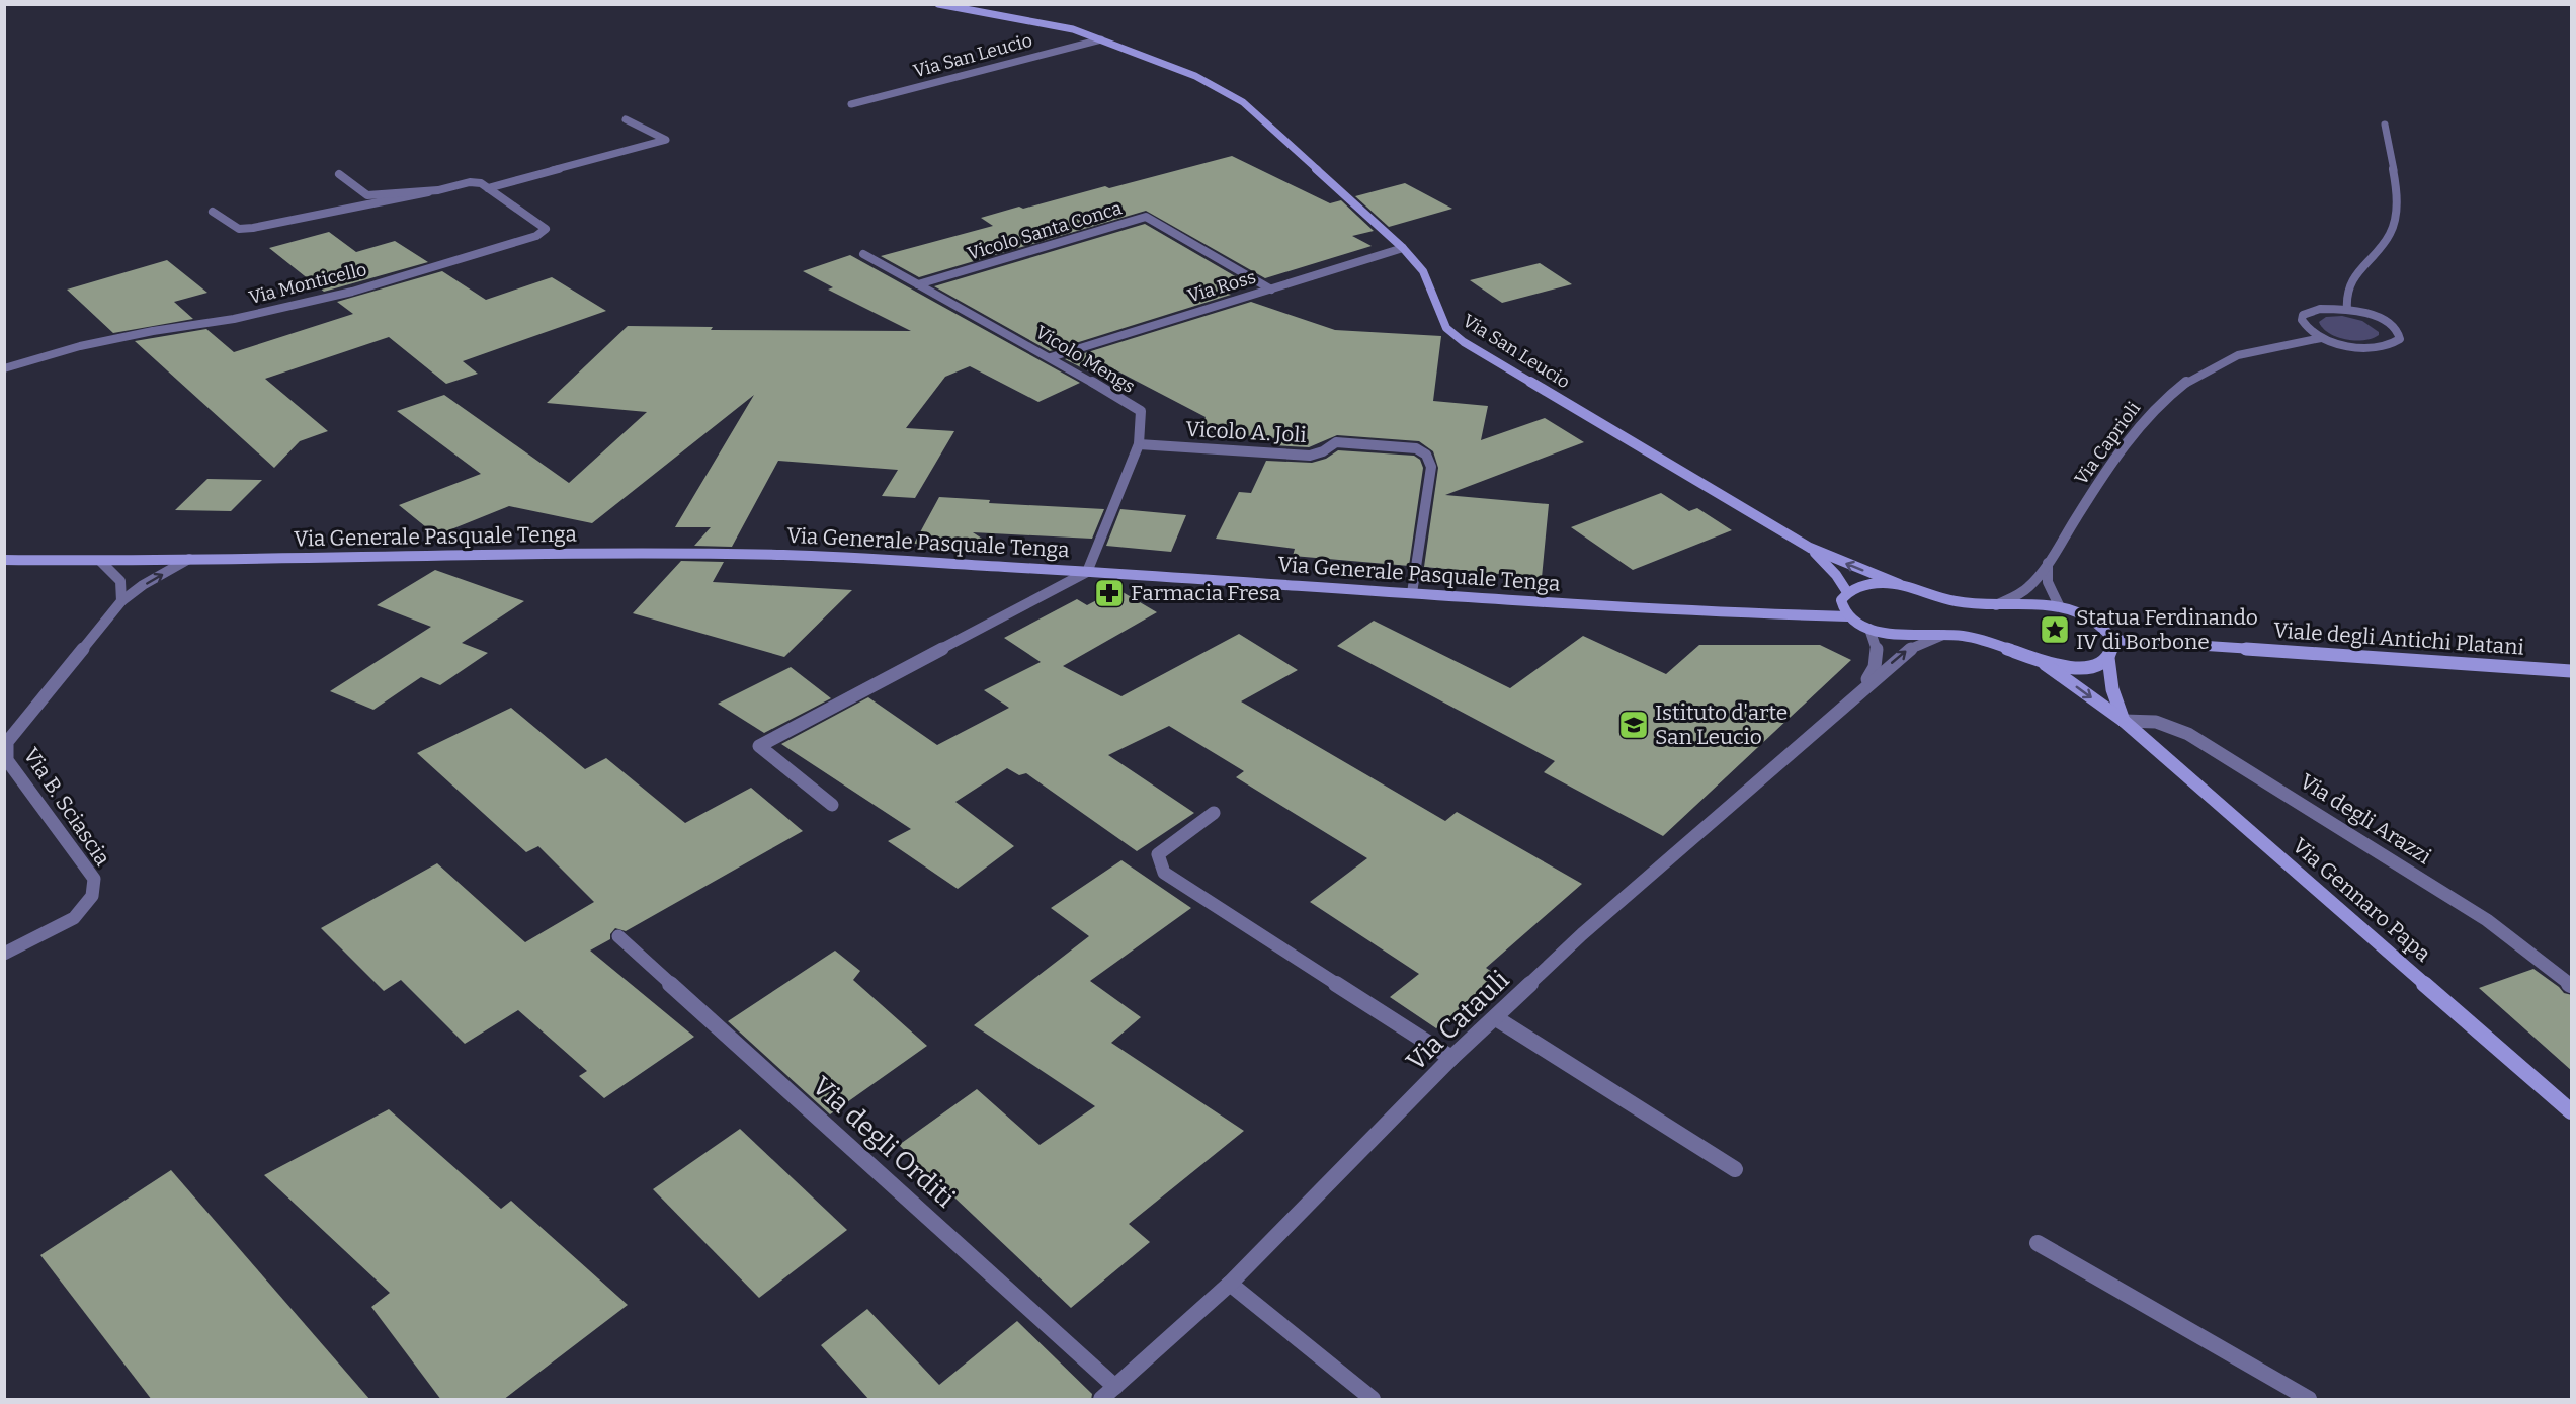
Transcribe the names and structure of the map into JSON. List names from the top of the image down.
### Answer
{
  "streets": {
    "street": [
      "Via San Leucio",
      "Vicolo Santa Conca",
      "Via Monticello",
      "Via Ross",
      "Vicolo Mengs",
      "Vicolo A. Joli",
      "Via Caprioli",
      "Via Generale Pasquale Tenga",
      "Viale degli Antichi Platani",
      "Via B. Sciascia",
      "Via degli Arazzi",
      "Via Gennaro Papa",
      "Via Catauli",
      "Via degli Orditi"
    ]
  },
  "crossings": [
    ["Via San Leucio", "Via Ross"],
    ["Via San Leucio", "Via Caprioli"],
    ["Via San Leucio", "Viale degli Antichi Platani"],
    ["Vicolo Santa Conca", "Via Ross"],
    ["Vicolo Santa Conca", "Vicolo Mengs"],
    ["Via Ross", "Vicolo Mengs"],
    ["Vicolo Mengs", "Vicolo A. Joli"],
    ["Vicolo Mengs", "Via Generale Pasquale Tenga"],
    ["Vicolo A. Joli", "Via Generale Pasquale Tenga"],
    ["Via Generale Pasquale Tenga", "Via B. Sciascia"],
    ["Via degli Arazzi", "Via Gennaro Papa"],
    ["Via Catauli", "Via degli Orditi"]
  ],
  "places": {
    "pharmacy": ["Farmacia Fresa"],
    "place": ["Statua Ferdinando IV di Borbone"],
    "school or university": ["Istituto d'arte San Leucio"]
  }
}
